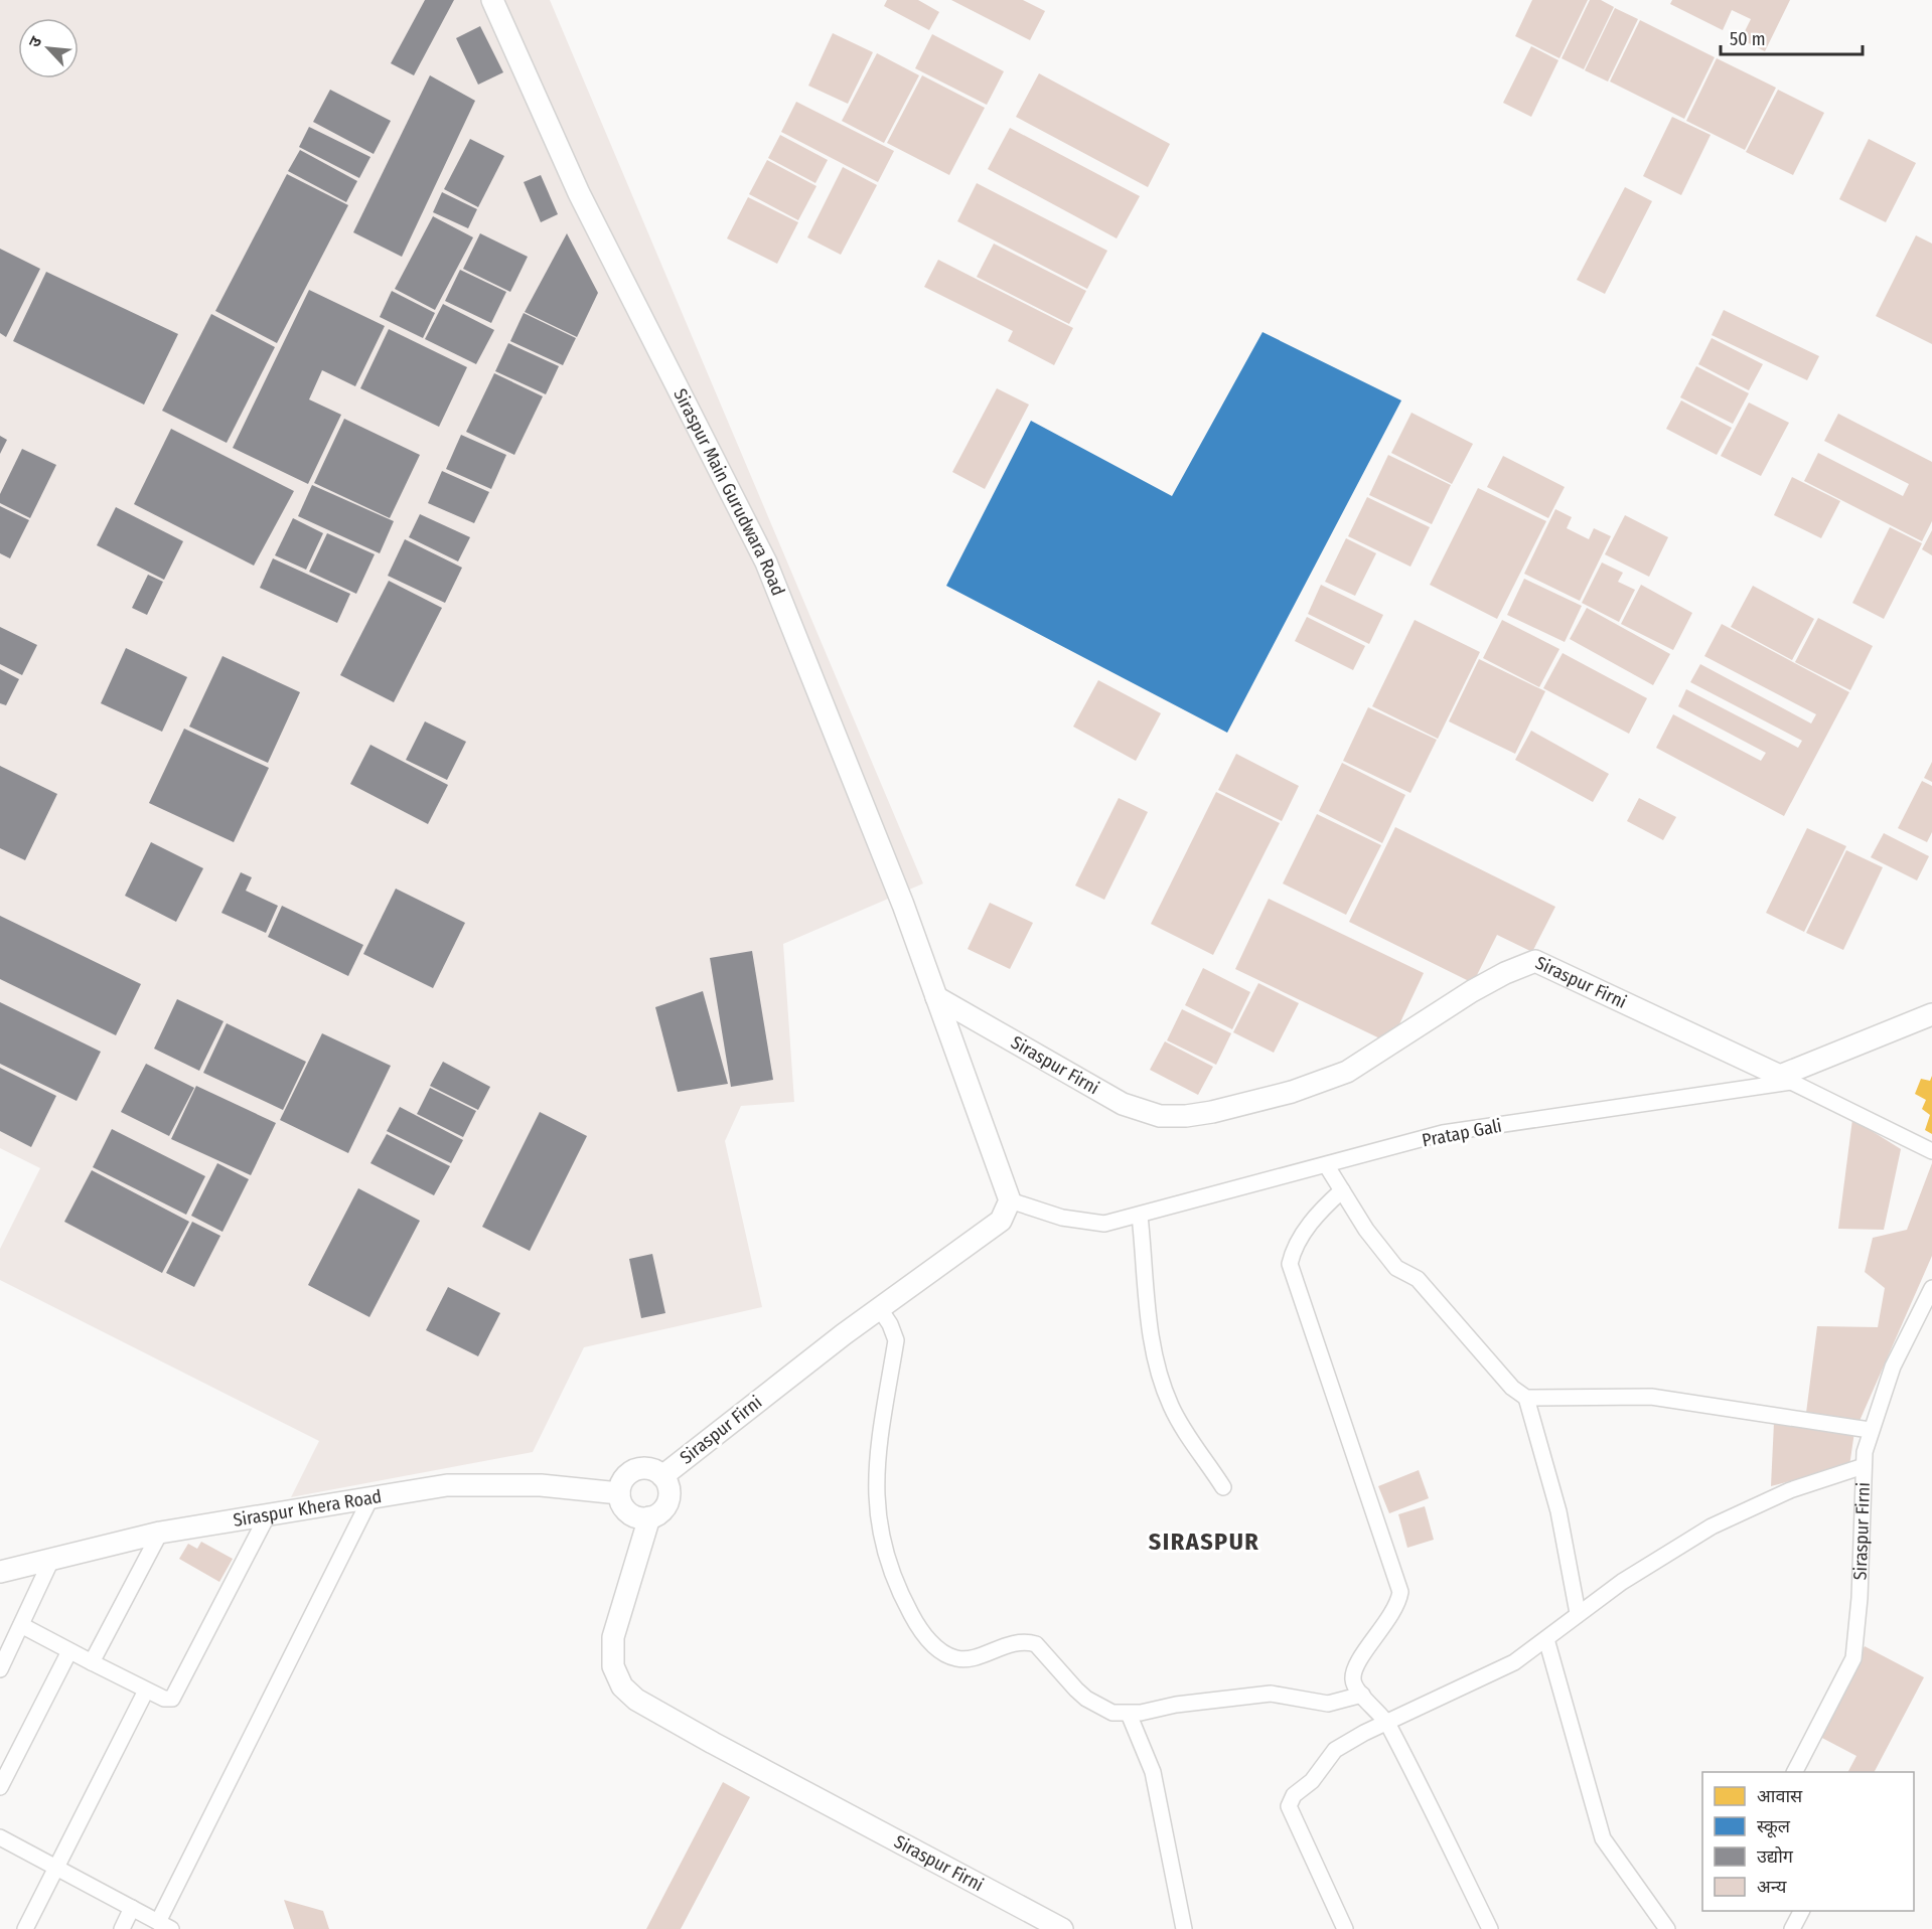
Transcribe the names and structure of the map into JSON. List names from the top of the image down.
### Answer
{
  "streets": {
    "street": [
      "Siraspur Main Gurudwara Road",
      "Siraspur Firni",
      "Pratap Gali",
      "Siraspur Khera Road"
    ]
  },
  "crossings": [
    ["Siraspur Main Gurudwara Road", "Siraspur Firni"],
    ["Siraspur Firni", "Pratap Gali"],
    ["Siraspur Firni", "Siraspur Khera Road"]
  ],
  "districts": ["SIRASPUR"],
  "legend": [
    "आवास",
    "स्कूल",
    "उद्योग",
    "अन्य"
  ],
  "scale_bar": "50 m",
  "north": "top left"
}
